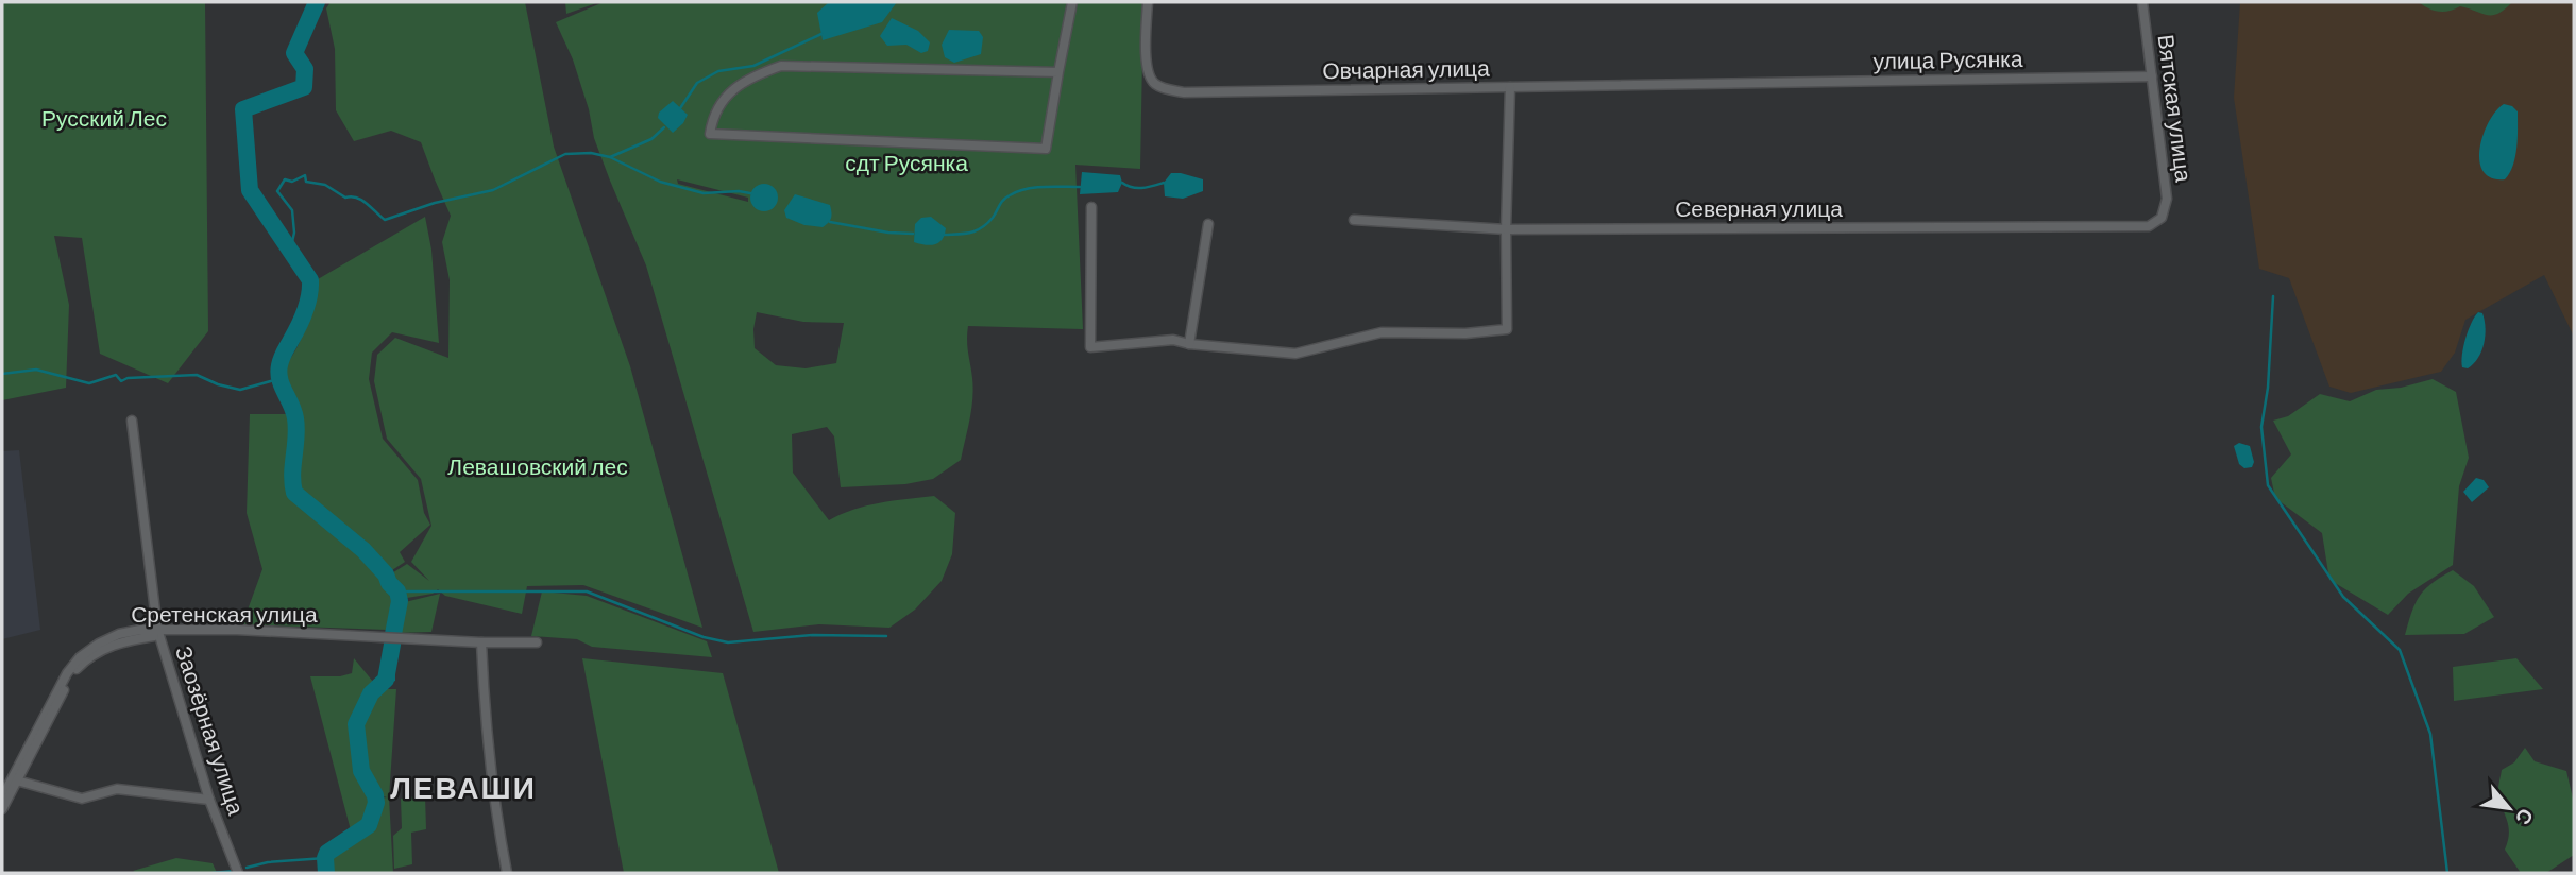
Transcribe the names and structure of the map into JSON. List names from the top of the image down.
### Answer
{
  "streets": {
    "street": [
      "улица Русянка",
      "Овчарная улица",
      "Вятская улица",
      "Северная улица",
      "Сретенская улица",
      "Заозёрная улица"
    ]
  },
  "crossings": [
    ["улица Русянка", "Овчарная улица"],
    ["улица Русянка", "Вятская улица"],
    ["Вятская улица", "Северная улица"],
    ["Сретенская улица", "Заозёрная улица"]
  ],
  "districts": ["ЛЕВАШИ"],
  "parks": ["Русский Лес", "сдт Русянка", "Левашовский лес"],
  "north": "bottom right"
}
